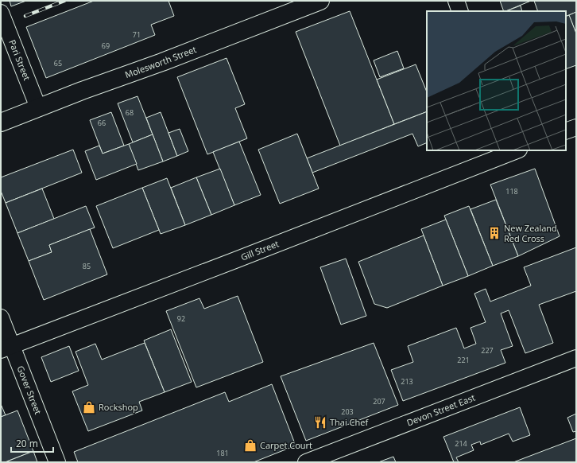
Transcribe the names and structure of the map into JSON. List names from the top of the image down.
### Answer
{
  "streets": {
    "highway": ["Molesworth Street"],
    "street": [
      "Pari Street",
      "Gill Street",
      "Gover Street",
      "Devon Street East"
    ]
  },
  "crossings": [
    ["Pari Street", "Molesworth Street"],
    ["Gill Street", "Gover Street"]
  ],
  "places": {
    "building": ["New Zealand Red Cross"],
    "shop": ["Rockshop", "Carpet Court"],
    "restaurant": ["Thai Chef"]
  },
  "house_numbers": [
    "71",
    "69",
    "65",
    "68",
    "66",
    "118",
    "85",
    "92",
    "227",
    "221",
    "213",
    "207",
    "203",
    "214",
    "181"
  ],
  "scale_bar": "20 m"
}
